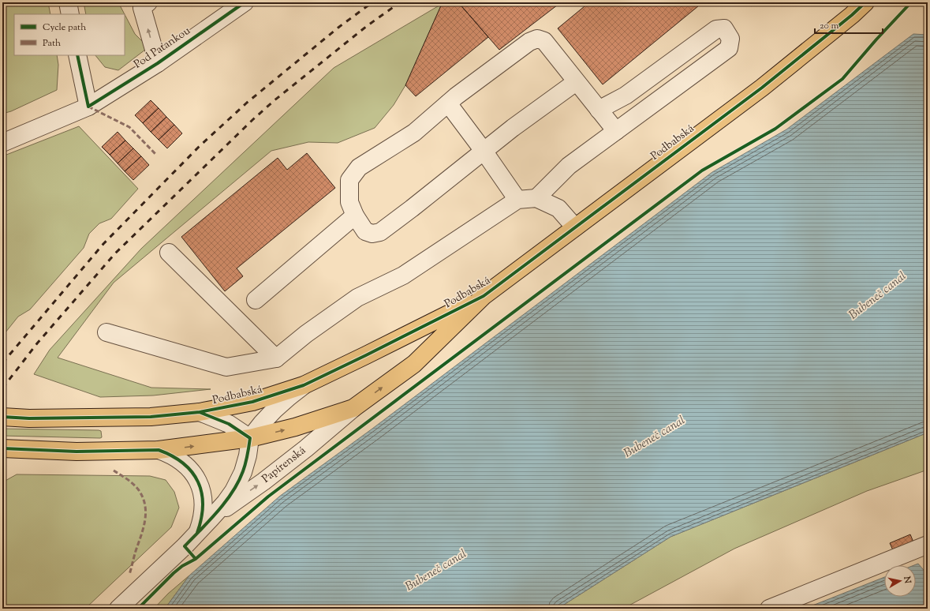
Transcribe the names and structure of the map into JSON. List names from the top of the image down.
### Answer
{
  "streets": {
    "main road": ["Podbabská"],
    "street": ["Pod Paťankou", "Papírenská"]
  },
  "crossings": [
    ["Podbabská", "Papírenská"]
  ],
  "water": ["Bubeneč canal"],
  "legend": ["Cycle path", "Path"],
  "scale_bar": "20 m",
  "north": "right"
}
